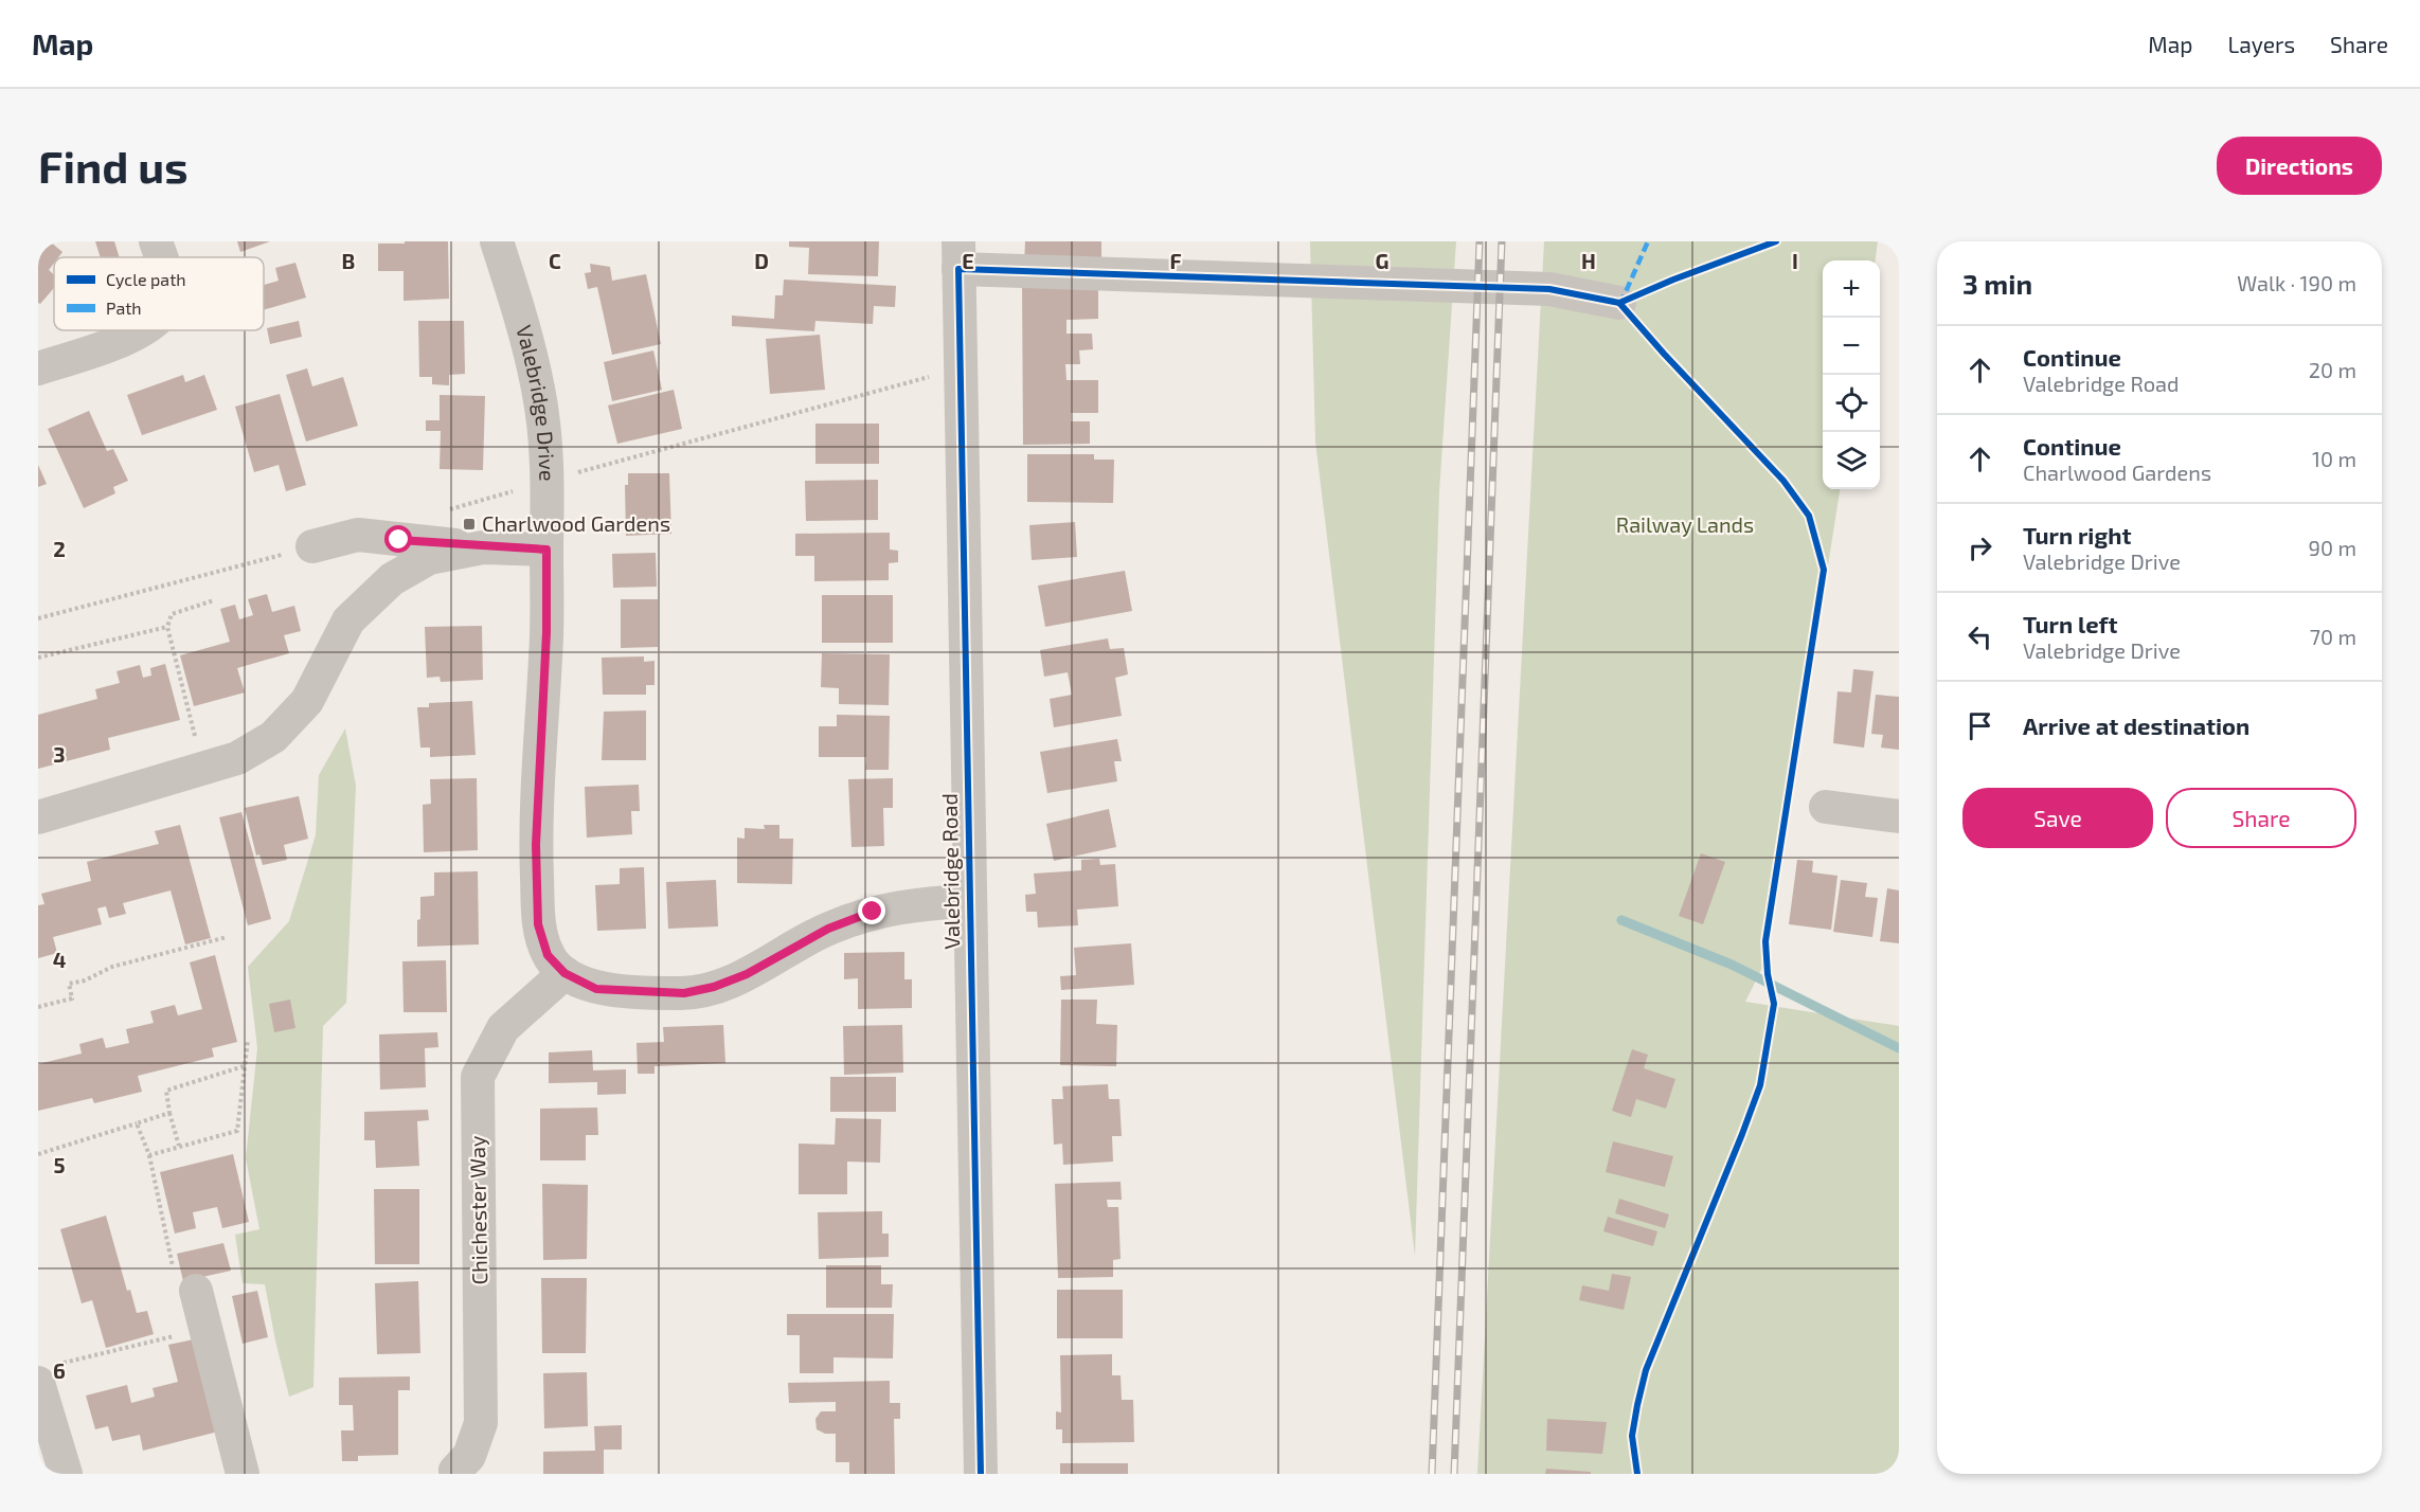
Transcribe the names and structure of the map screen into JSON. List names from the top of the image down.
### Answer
{
  "streets": {
    "street": ["Valebridge Drive", "Valebridge Road", "Chichester Way"]
  },
  "crossings": [
    ["Valebridge Drive", "Valebridge Road"],
    ["Valebridge Drive", "Chichester Way"]
  ],
  "parks": ["Railway Lands"],
  "places": {
    "transit": ["Charlwood Gardens"]
  },
  "legend": ["Cycle path", "Path"],
  "page": {
    "header": "Map",
    "nav": ["Map", "Layers", "Share"],
    "buttons": [
      "Directions",
      ["Save", "Share"]
    ],
    "title": "Find us",
    "heading": ["3 min", "Walk · 190 m"],
    "map_buttons": ["+", "−"],
    "list": [
      ["Continue", "Valebridge Road", "20 m"],
      ["Continue", "Charlwood Gardens", "10 m"],
      ["Turn right", "Valebridge Drive", "90 m"],
      ["Turn left", "Valebridge Drive", "70 m"],
      "Arrive at destination"
    ]
  },
  "grid": {
    "columns": [
      "B",
      "C",
      "D",
      "E",
      "F",
      "G",
      "H",
      "I"
    ],
    "rows": [
      "2",
      "3",
      "4",
      "5",
      "6"
    ]
  }
}
